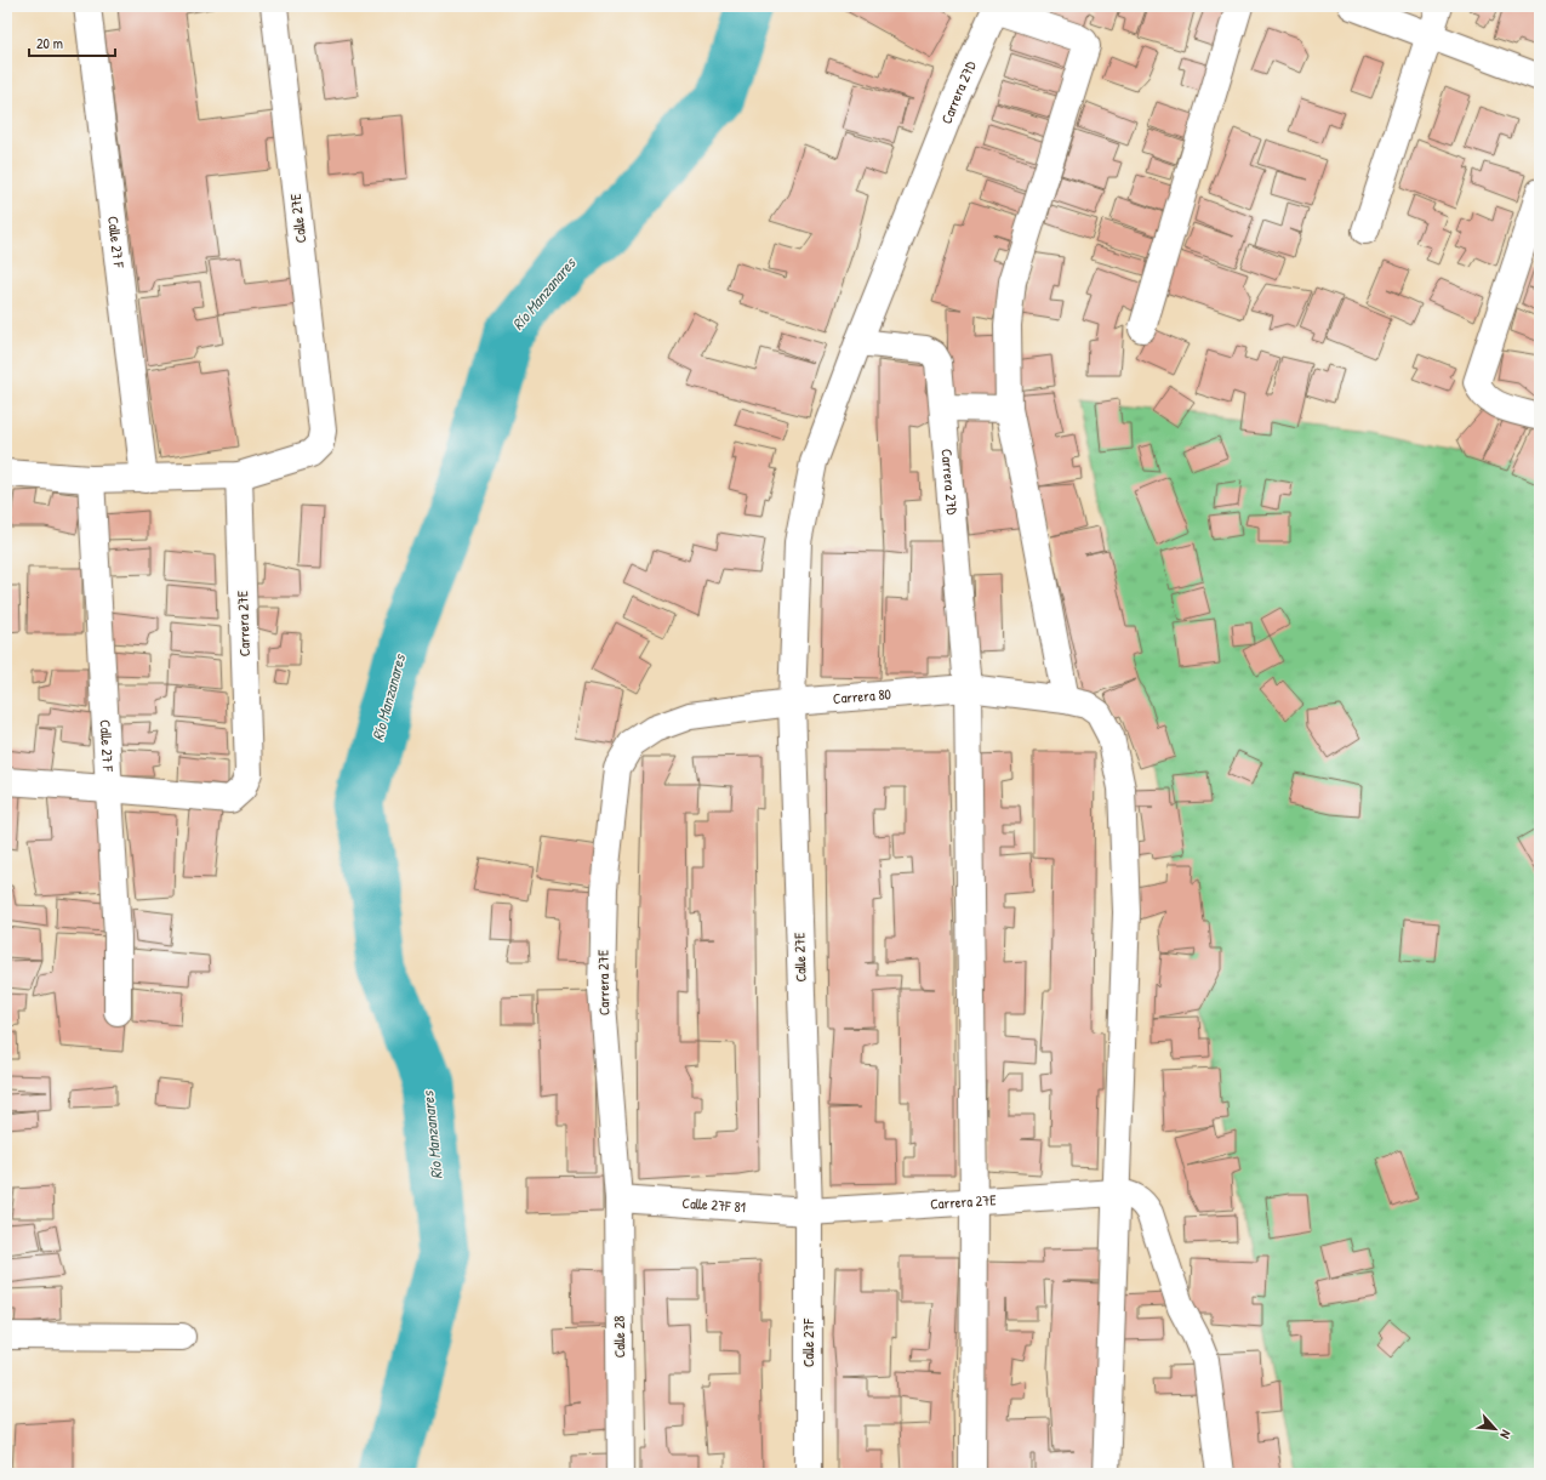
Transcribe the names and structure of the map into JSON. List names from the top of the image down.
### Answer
{
  "streets": {
    "street": [
      "Carrera 27D",
      "Calle 27E",
      "Calle 27 F",
      "Carrera 27E",
      "Carrera 80",
      "Calle 27F 81",
      "Calle 28",
      "Calle 27F"
    ]
  },
  "crossings": [
    ["Carrera 27D", "Calle 27E"],
    ["Carrera 27D", "Carrera 27E"],
    ["Carrera 27D", "Carrera 80"],
    ["Calle 27E", "Carrera 27E"],
    ["Calle 27E", "Carrera 80"],
    ["Calle 27E", "Calle 27F 81"],
    ["Calle 27E", "Calle 27F"],
    ["Calle 27 F", "Carrera 27E"],
    ["Carrera 27E", "Carrera 80"],
    ["Carrera 27E", "Calle 27F 81"],
    ["Carrera 27E", "Calle 28"],
    ["Carrera 27E", "Calle 27F"],
    ["Calle 27F 81", "Calle 28"],
    ["Calle 27F 81", "Calle 27F"]
  ],
  "water": ["Río Manzanares"],
  "scale_bar": "20 m",
  "north": "bottom right"
}
